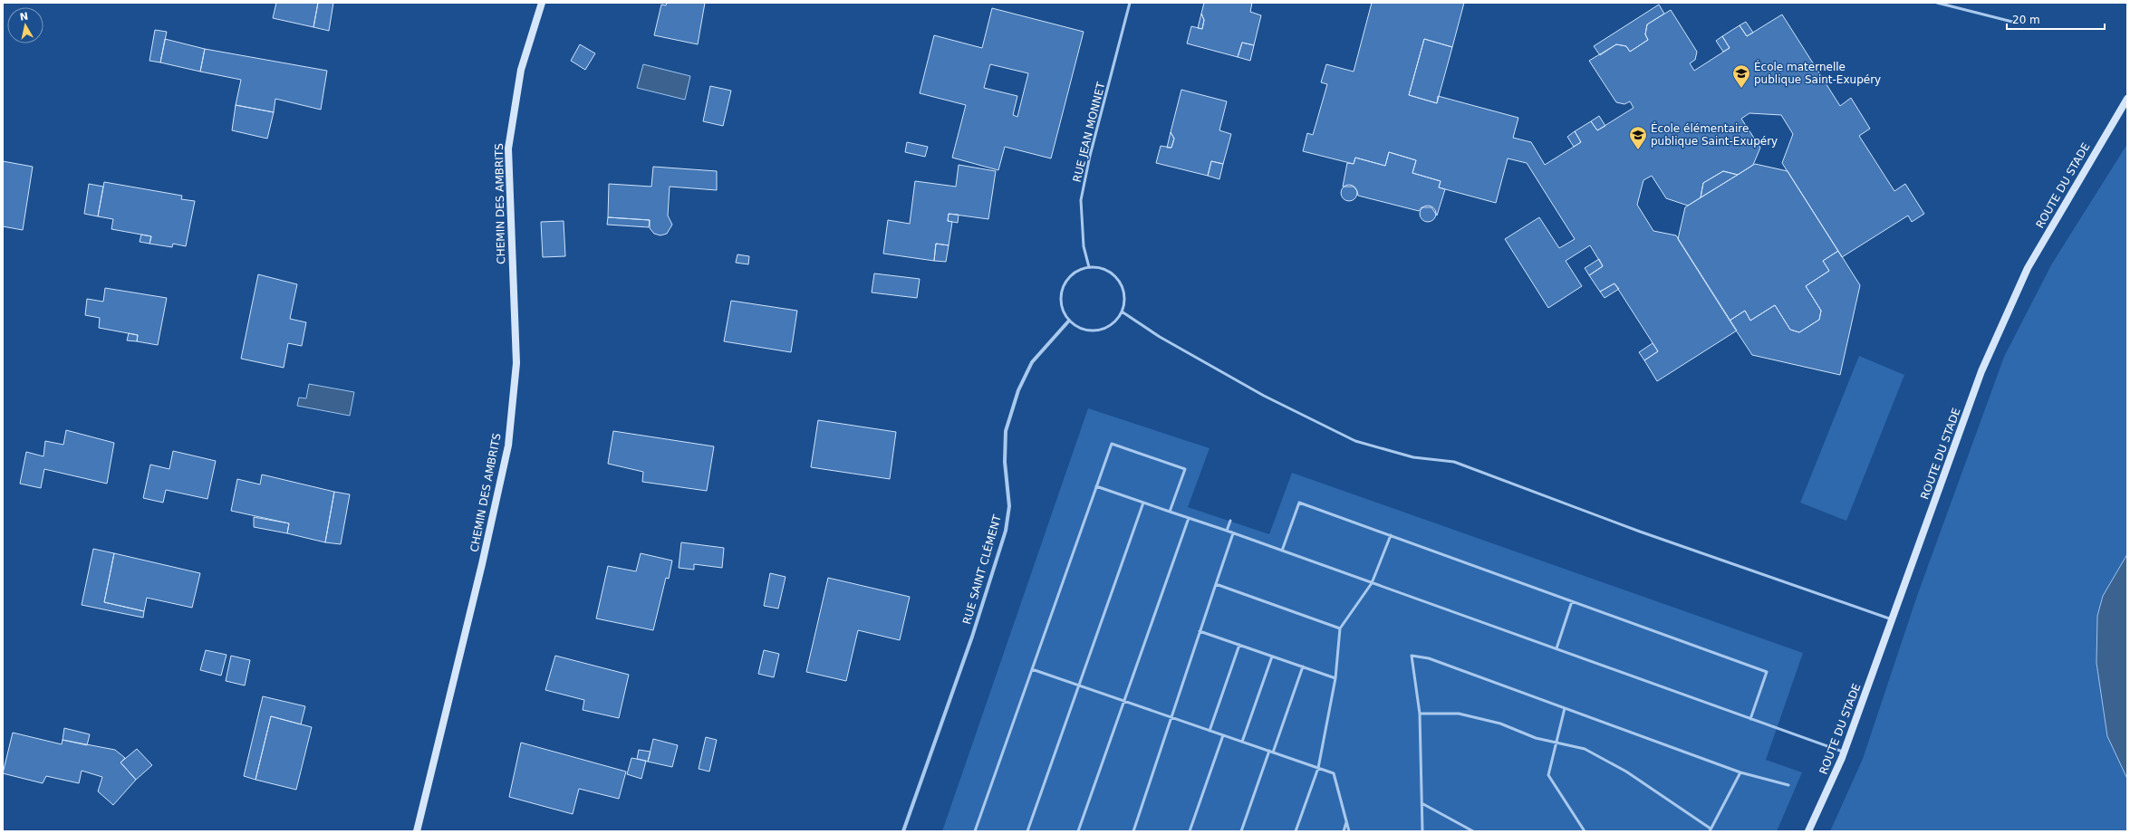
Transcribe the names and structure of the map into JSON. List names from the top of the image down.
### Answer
{
  "streets": {
    "street": ["ROUTE DU STADE", "CHEMIN DES AMBRITS", "RUE SAINT CLÉMENT"],
    "lane": ["RUE JEAN MONNET"]
  },
  "crossings": [
    ["RUE JEAN MONNET", "RUE SAINT CLÉMENT"]
  ],
  "places": {
    "school or university": ["École maternelle publique Saint-Exupéry", "École élémentaire publique Saint-Exupéry"]
  },
  "scale_bar": "20 m",
  "north": "top"
}
